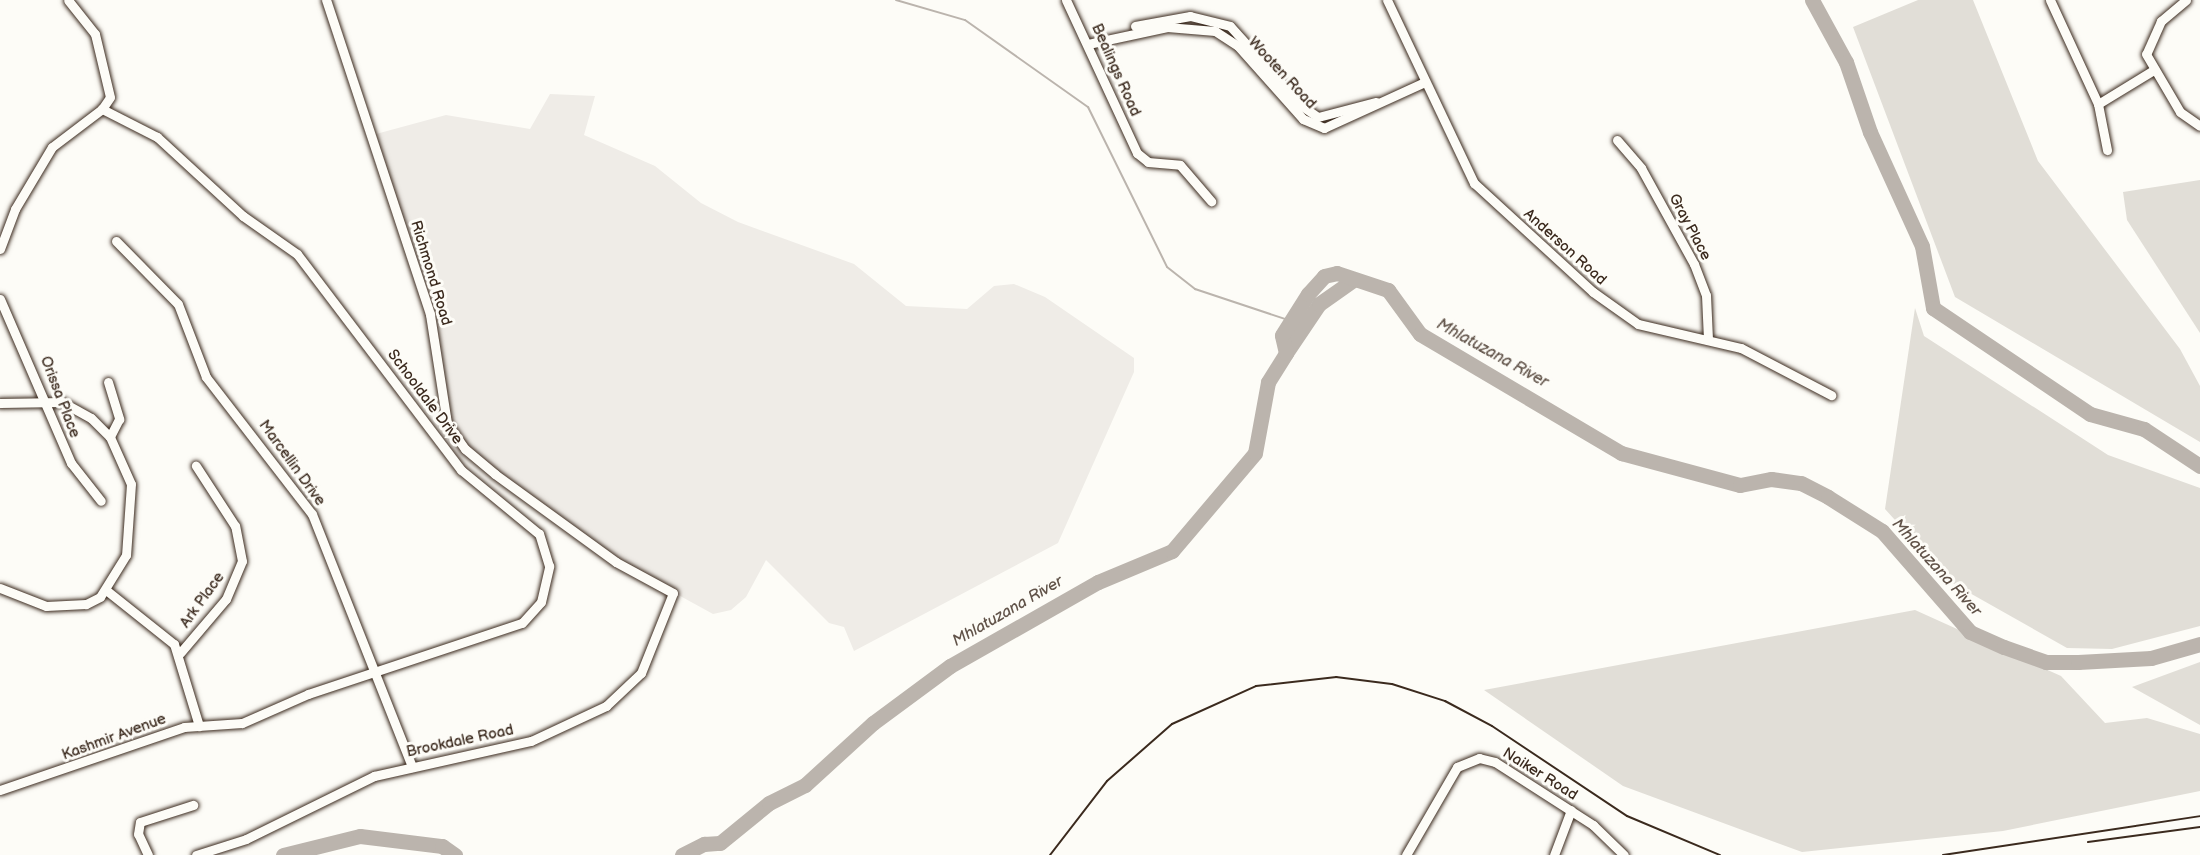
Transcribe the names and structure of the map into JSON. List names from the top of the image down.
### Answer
{
  "streets": {
    "street": [
      "Bealings Road",
      "Wooten Road",
      "Gray Place",
      "Anderson Road",
      "Richmond Road",
      "Orissa Place",
      "Schooldale Drive",
      "Marcellin Drive",
      "Ark Place",
      "Kashmir Avenue",
      "Brookdale Road",
      "Naiker Road"
    ]
  },
  "crossings": [
    ["Bealings Road", "Wooten Road"],
    ["Wooten Road", "Anderson Road"],
    ["Gray Place", "Anderson Road"],
    ["Richmond Road", "Brookdale Road"],
    ["Schooldale Drive", "Marcellin Drive"],
    ["Schooldale Drive", "Kashmir Avenue"],
    ["Marcellin Drive", "Kashmir Avenue"],
    ["Marcellin Drive", "Brookdale Road"]
  ],
  "water": ["Mhlatuzana River"]
}
